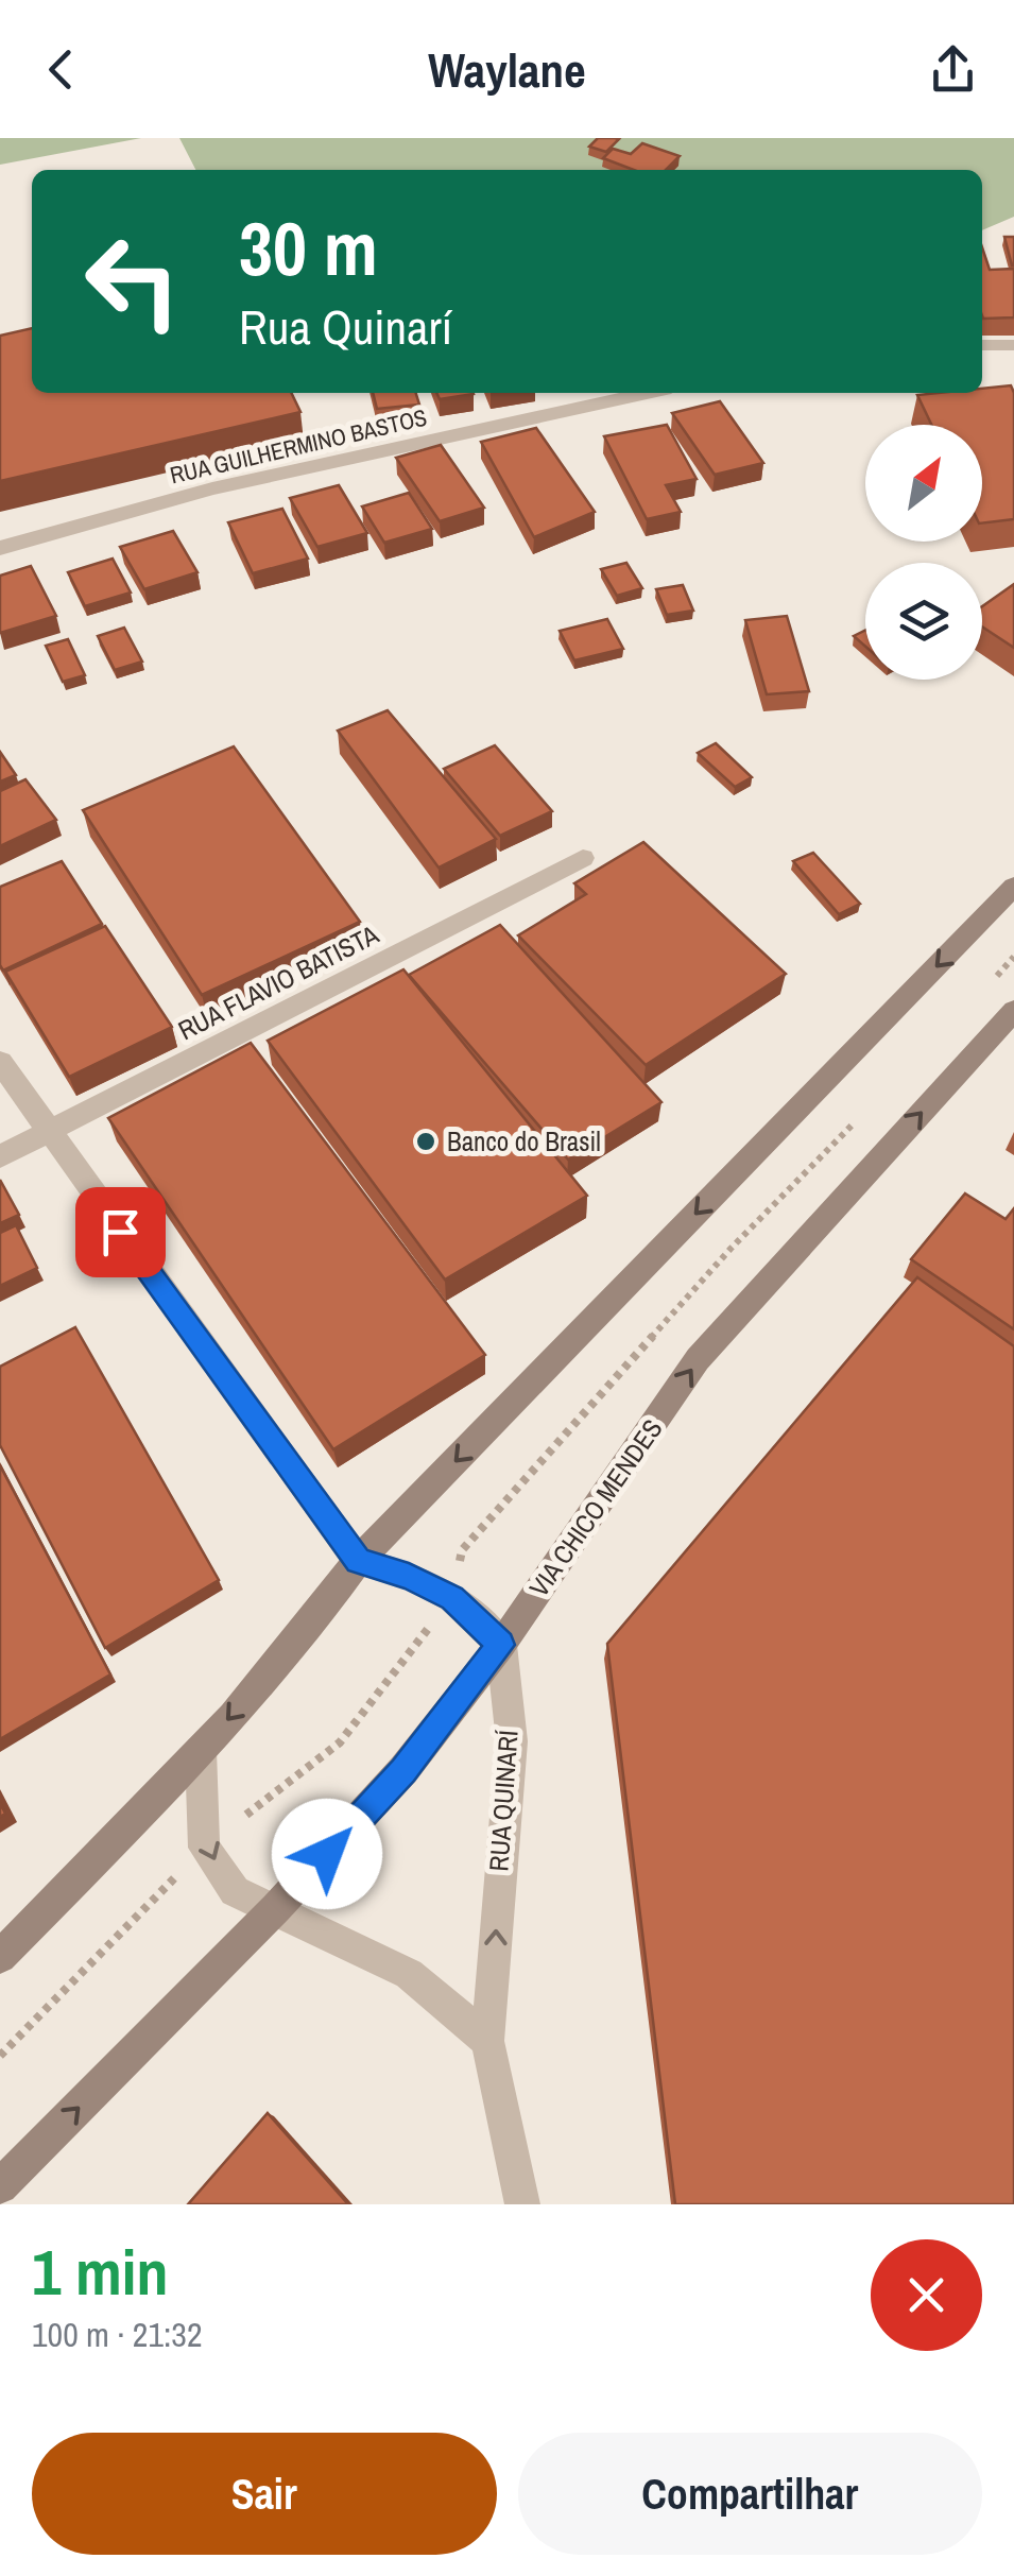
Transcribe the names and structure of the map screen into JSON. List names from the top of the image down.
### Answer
{
  "streets": {
    "main road": ["VIA CHICO MENDES"],
    "street": ["RUA GUILHERMINO BASTOS", "RUA FLAVIO BATISTA", "RUA QUINARÍ"]
  },
  "crossings": [
    ["VIA CHICO MENDES", "RUA QUINARÍ"]
  ],
  "one_way": ["RUA QUINARÍ"],
  "places": ["Banco do Brasil"],
  "north": "top right",
  "page": {
    "header": "Waylane",
    "turn": ["30 m", "Rua Quinarí"],
    "heading": ["1 min", "100 m · 21:32"],
    "buttons": ["Sair", "Compartilhar"]
  }
}
